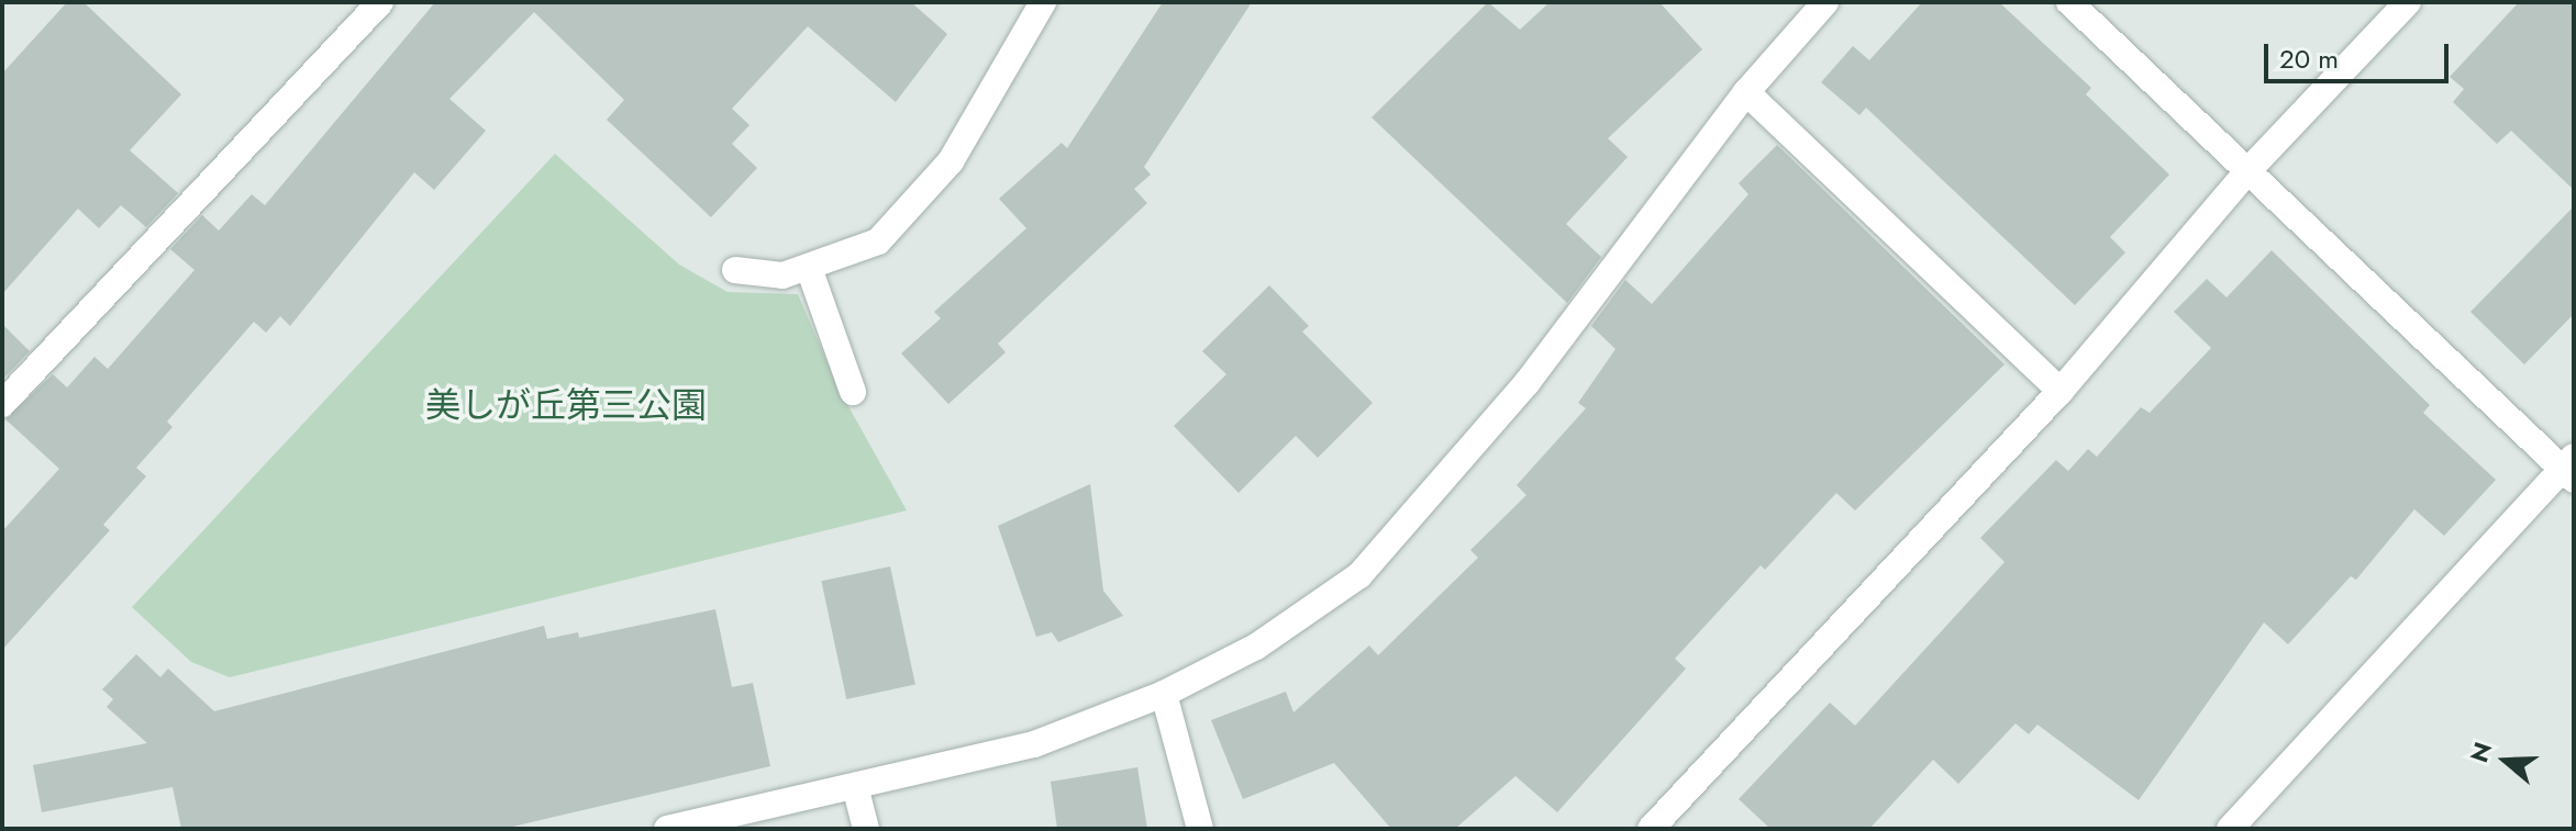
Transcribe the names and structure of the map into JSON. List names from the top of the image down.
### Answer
{
  "parks": ["美しが丘第三公園"],
  "scale_bar": "20 m",
  "north": "left"
}
